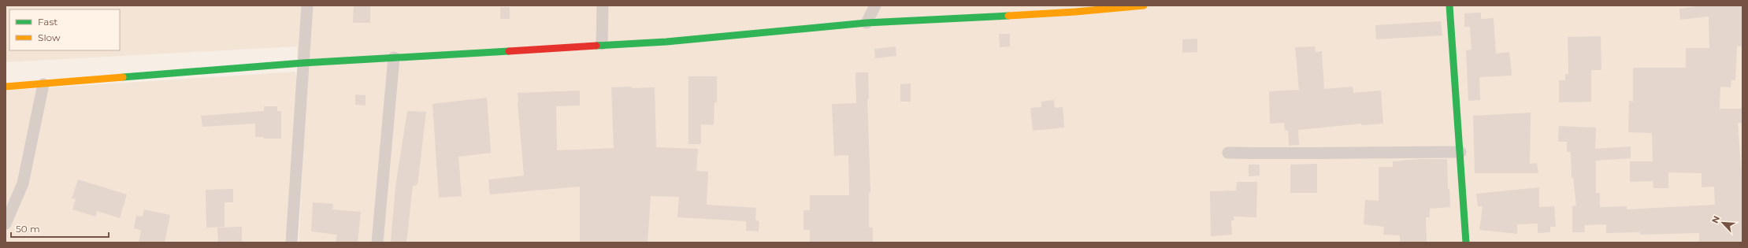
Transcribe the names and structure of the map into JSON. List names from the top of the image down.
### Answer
{
  "legend": ["Fast", "Slow"],
  "scale_bar": "50 m",
  "north": "top left"
}
